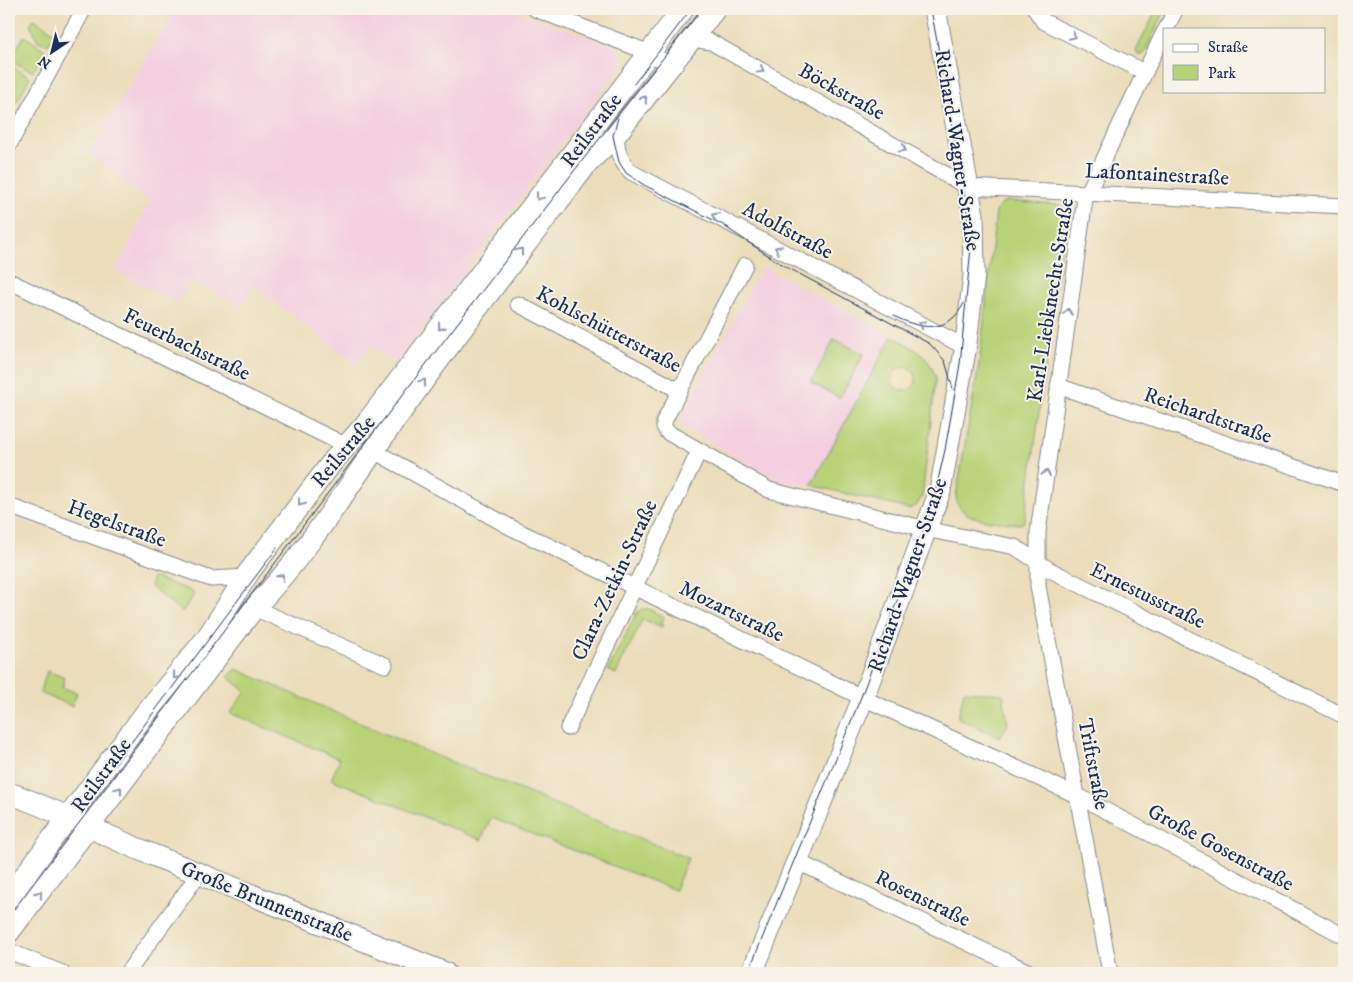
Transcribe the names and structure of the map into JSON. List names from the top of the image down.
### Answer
{
  "streets": {
    "street": [
      "Böckstraße",
      "Reilstraße",
      "Richard-Wagner-Straße",
      "Lafontainestraße",
      "Adolfstraße",
      "Karl-Liebknecht-Straße",
      "Kohlschütterstraße",
      "Feuerbachstraße",
      "Reichardtstraße",
      "Hegelstraße",
      "Clara-Zetkin-Straße",
      "Ernestusstraße",
      "Mozartstraße",
      "Triftstraße",
      "Große Gosenstraße",
      "Rosenstraße",
      "Große Brunnenstraße"
    ]
  },
  "crossings": [
    ["Böckstraße", "Reilstraße"],
    ["Böckstraße", "Richard-Wagner-Straße"],
    ["Böckstraße", "Lafontainestraße"],
    ["Reilstraße", "Adolfstraße"],
    ["Reilstraße", "Feuerbachstraße"],
    ["Reilstraße", "Hegelstraße"],
    ["Reilstraße", "Mozartstraße"],
    ["Reilstraße", "Große Brunnenstraße"],
    ["Richard-Wagner-Straße", "Lafontainestraße"],
    ["Richard-Wagner-Straße", "Adolfstraße"],
    ["Richard-Wagner-Straße", "Ernestusstraße"],
    ["Richard-Wagner-Straße", "Mozartstraße"],
    ["Richard-Wagner-Straße", "Rosenstraße"],
    ["Lafontainestraße", "Karl-Liebknecht-Straße"],
    ["Karl-Liebknecht-Straße", "Reichardtstraße"],
    ["Karl-Liebknecht-Straße", "Ernestusstraße"],
    ["Karl-Liebknecht-Straße", "Triftstraße"],
    ["Kohlschütterstraße", "Ernestusstraße"],
    ["Clara-Zetkin-Straße", "Ernestusstraße"],
    ["Clara-Zetkin-Straße", "Mozartstraße"],
    ["Ernestusstraße", "Triftstraße"],
    ["Mozartstraße", "Triftstraße"],
    ["Mozartstraße", "Große Gosenstraße"],
    ["Triftstraße", "Große Gosenstraße"]
  ],
  "one_way": ["Böckstraße", "Adolfstraße", "Karl-Liebknecht-Straße"],
  "legend": ["Straße", "Park"],
  "north": "bottom left"
}
